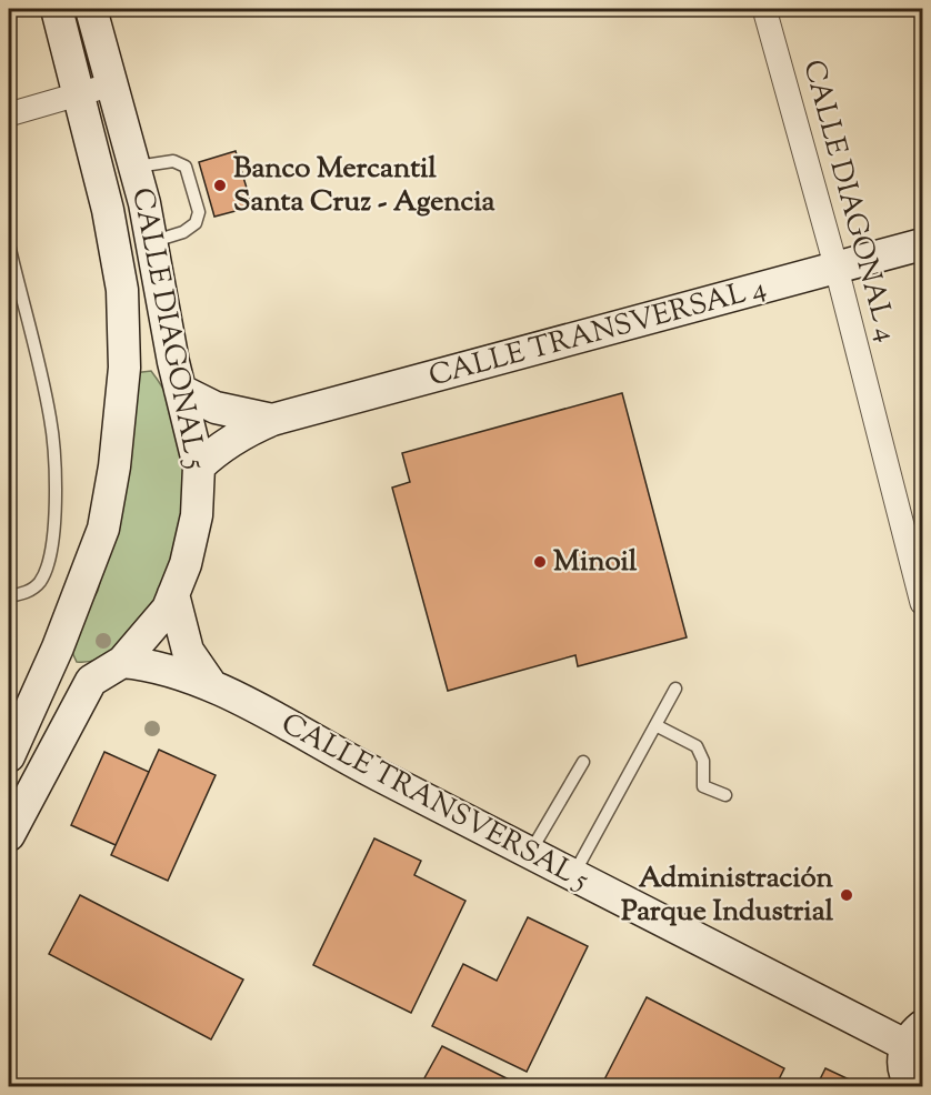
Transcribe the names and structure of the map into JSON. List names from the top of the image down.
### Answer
{
  "streets": {
    "main road": ["CALLE DIAGONAL 5", "CALLE TRANSVERSAL 4", "CALLE TRANSVERSAL 5"],
    "street": ["CALLE DIAGONAL 4"]
  },
  "crossings": [
    ["CALLE DIAGONAL 4", "CALLE TRANSVERSAL 4"],
    ["CALLE DIAGONAL 5", "CALLE TRANSVERSAL 4"],
    ["CALLE DIAGONAL 5", "CALLE TRANSVERSAL 5"]
  ],
  "places": ["Banco Mercantil Santa Cruz - Agencia", "Minoil", "Administración Parque Industrial"]
}
